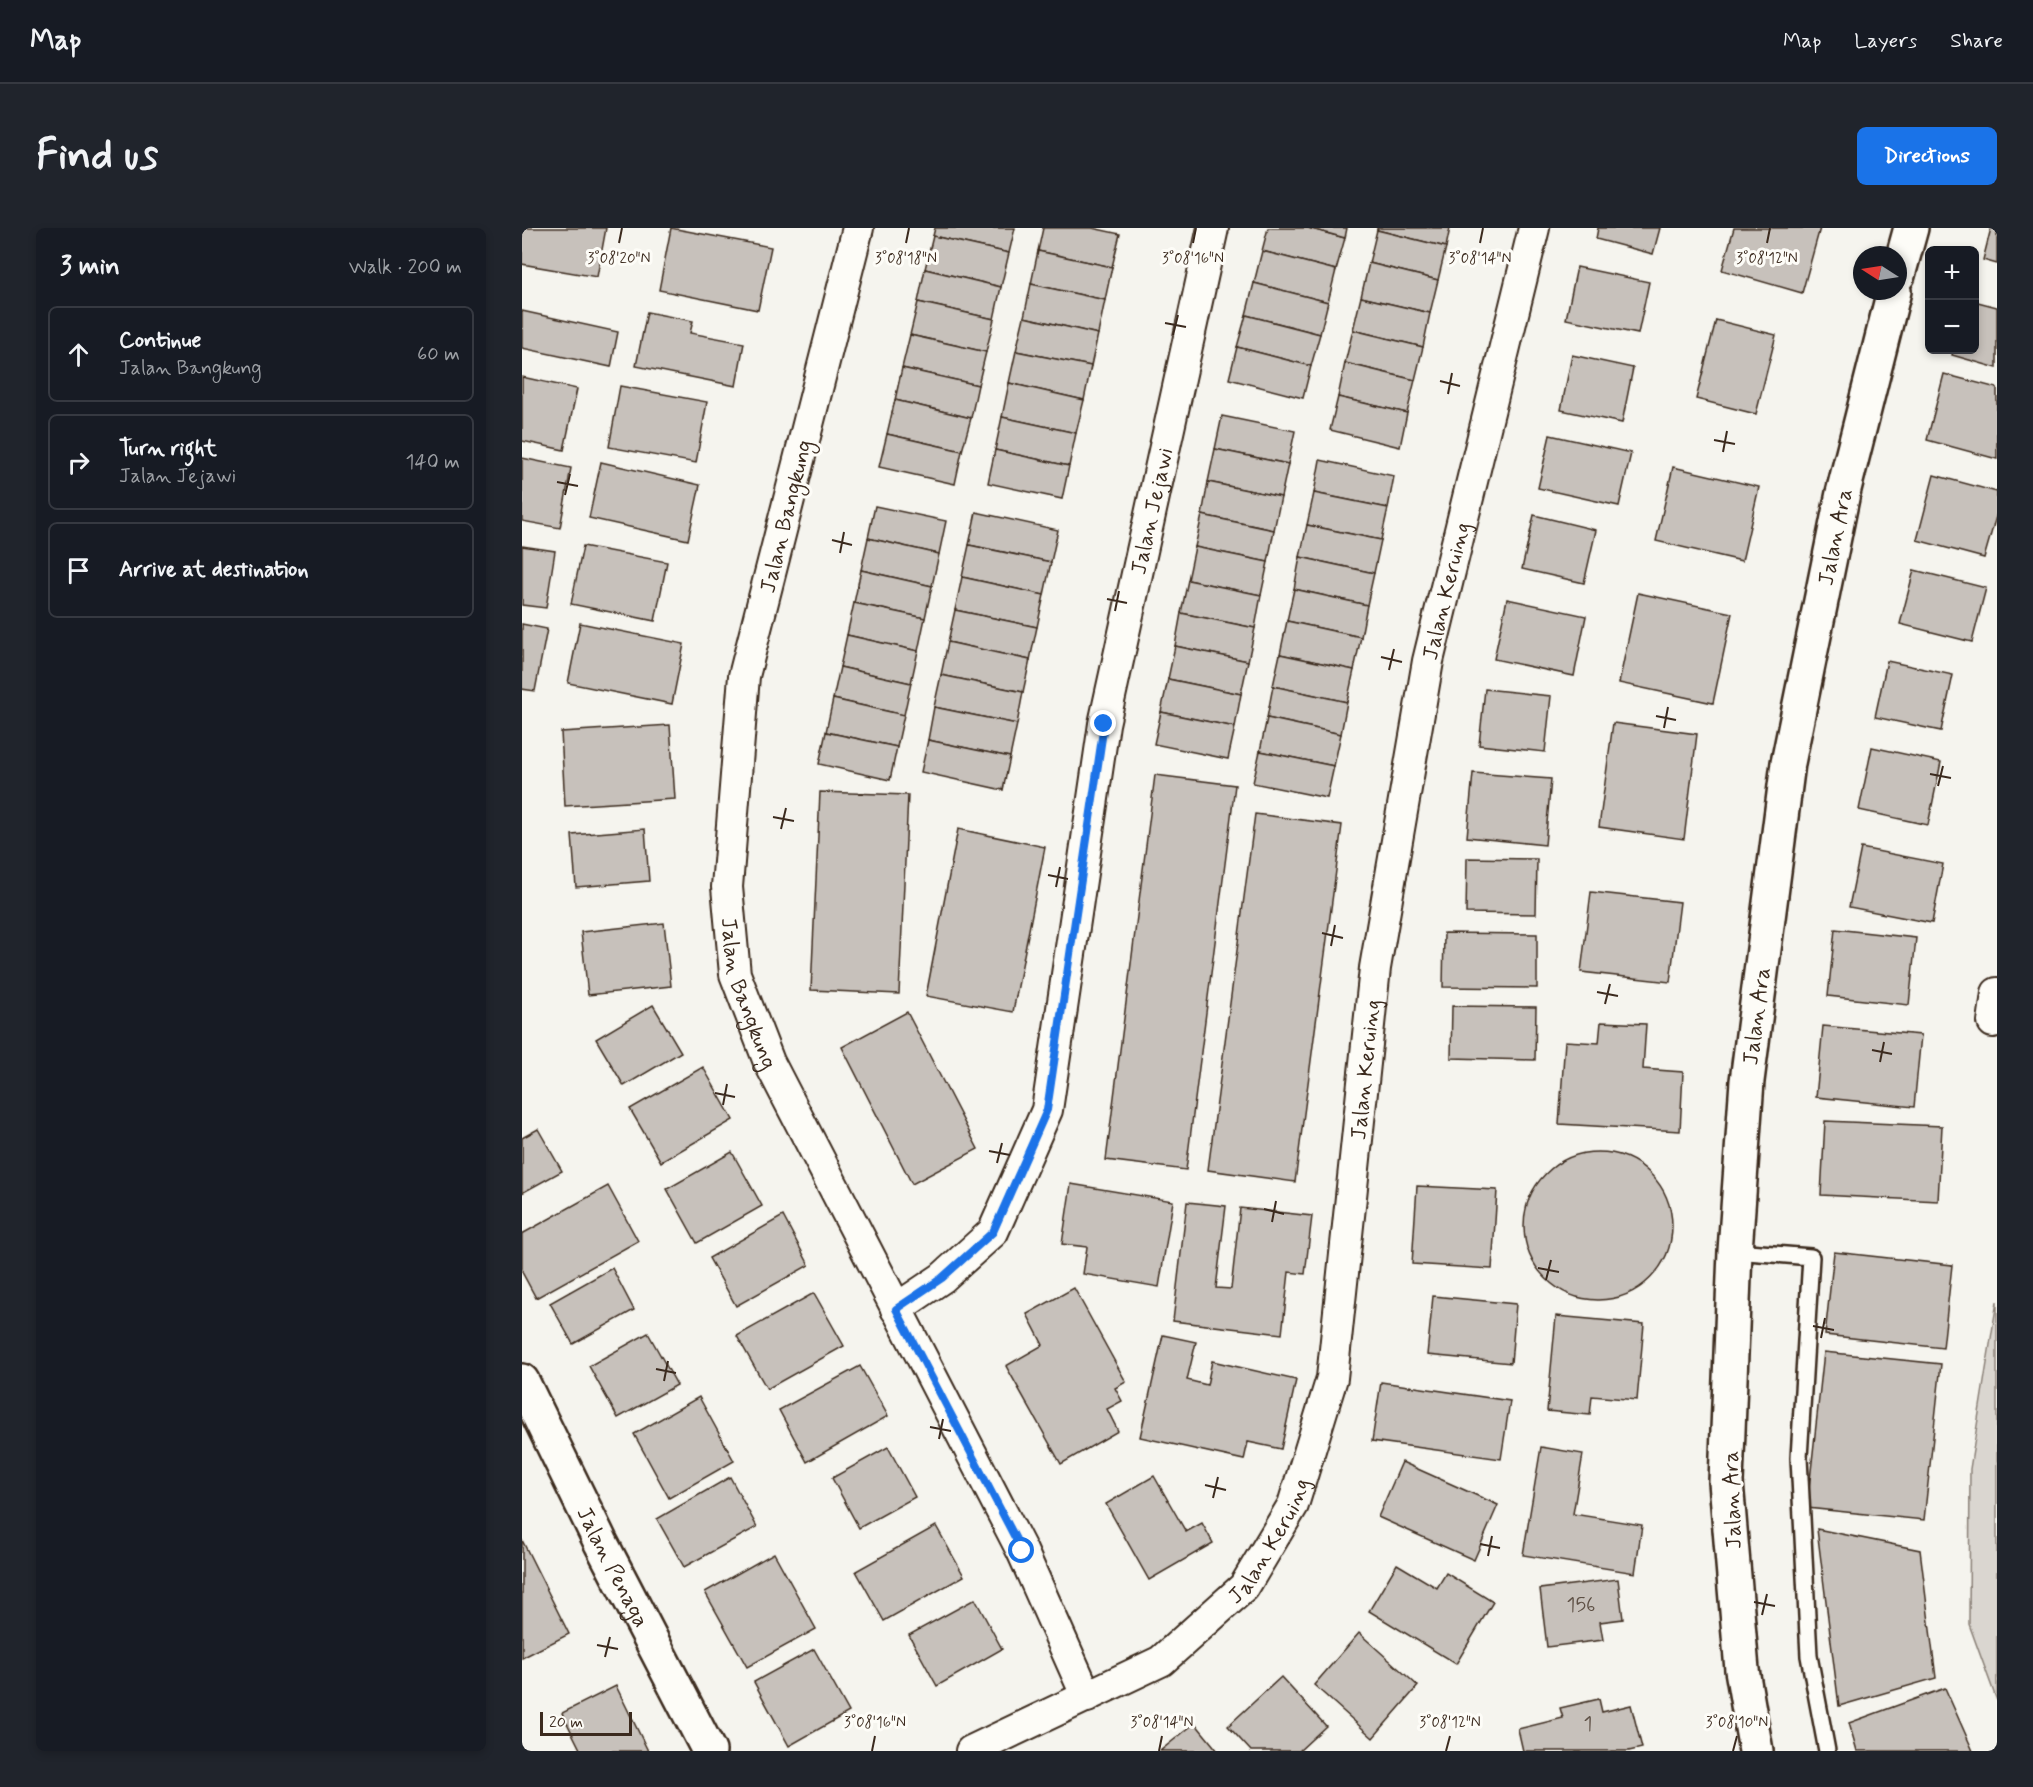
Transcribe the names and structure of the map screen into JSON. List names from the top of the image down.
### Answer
{
  "streets": {
    "street": [
      "Jalan Jejawi",
      "Jalan Bangkung",
      "Jalan Ara",
      "Jalan Keruing",
      "Jalan Penaga"
    ]
  },
  "crossings": [
    ["Jalan Jejawi", "Jalan Bangkung"],
    ["Jalan Bangkung", "Jalan Keruing"]
  ],
  "house_numbers": ["156", "1"],
  "scale_bar": "20 m",
  "north": "left",
  "page": {
    "header": "Map",
    "nav": ["Map", "Layers", "Share"],
    "buttons": "Directions",
    "title": "Find us",
    "heading": ["3 min", "Walk · 200 m"],
    "map_buttons": ["+", "−"],
    "list": [
      ["Continue", "Jalan Bangkung", "60 m"],
      ["Turn right", "Jalan Jejawi", "140 m"],
      "Arrive at destination"
    ],
    "scale": "20 m"
  },
  "coordinates": [
    "3°08'20\"N",
    "3°08'18\"N",
    "3°08'16\"N",
    "3°08'14\"N",
    "3°08'12\"N",
    "3°08'10\"N"
  ]
}
